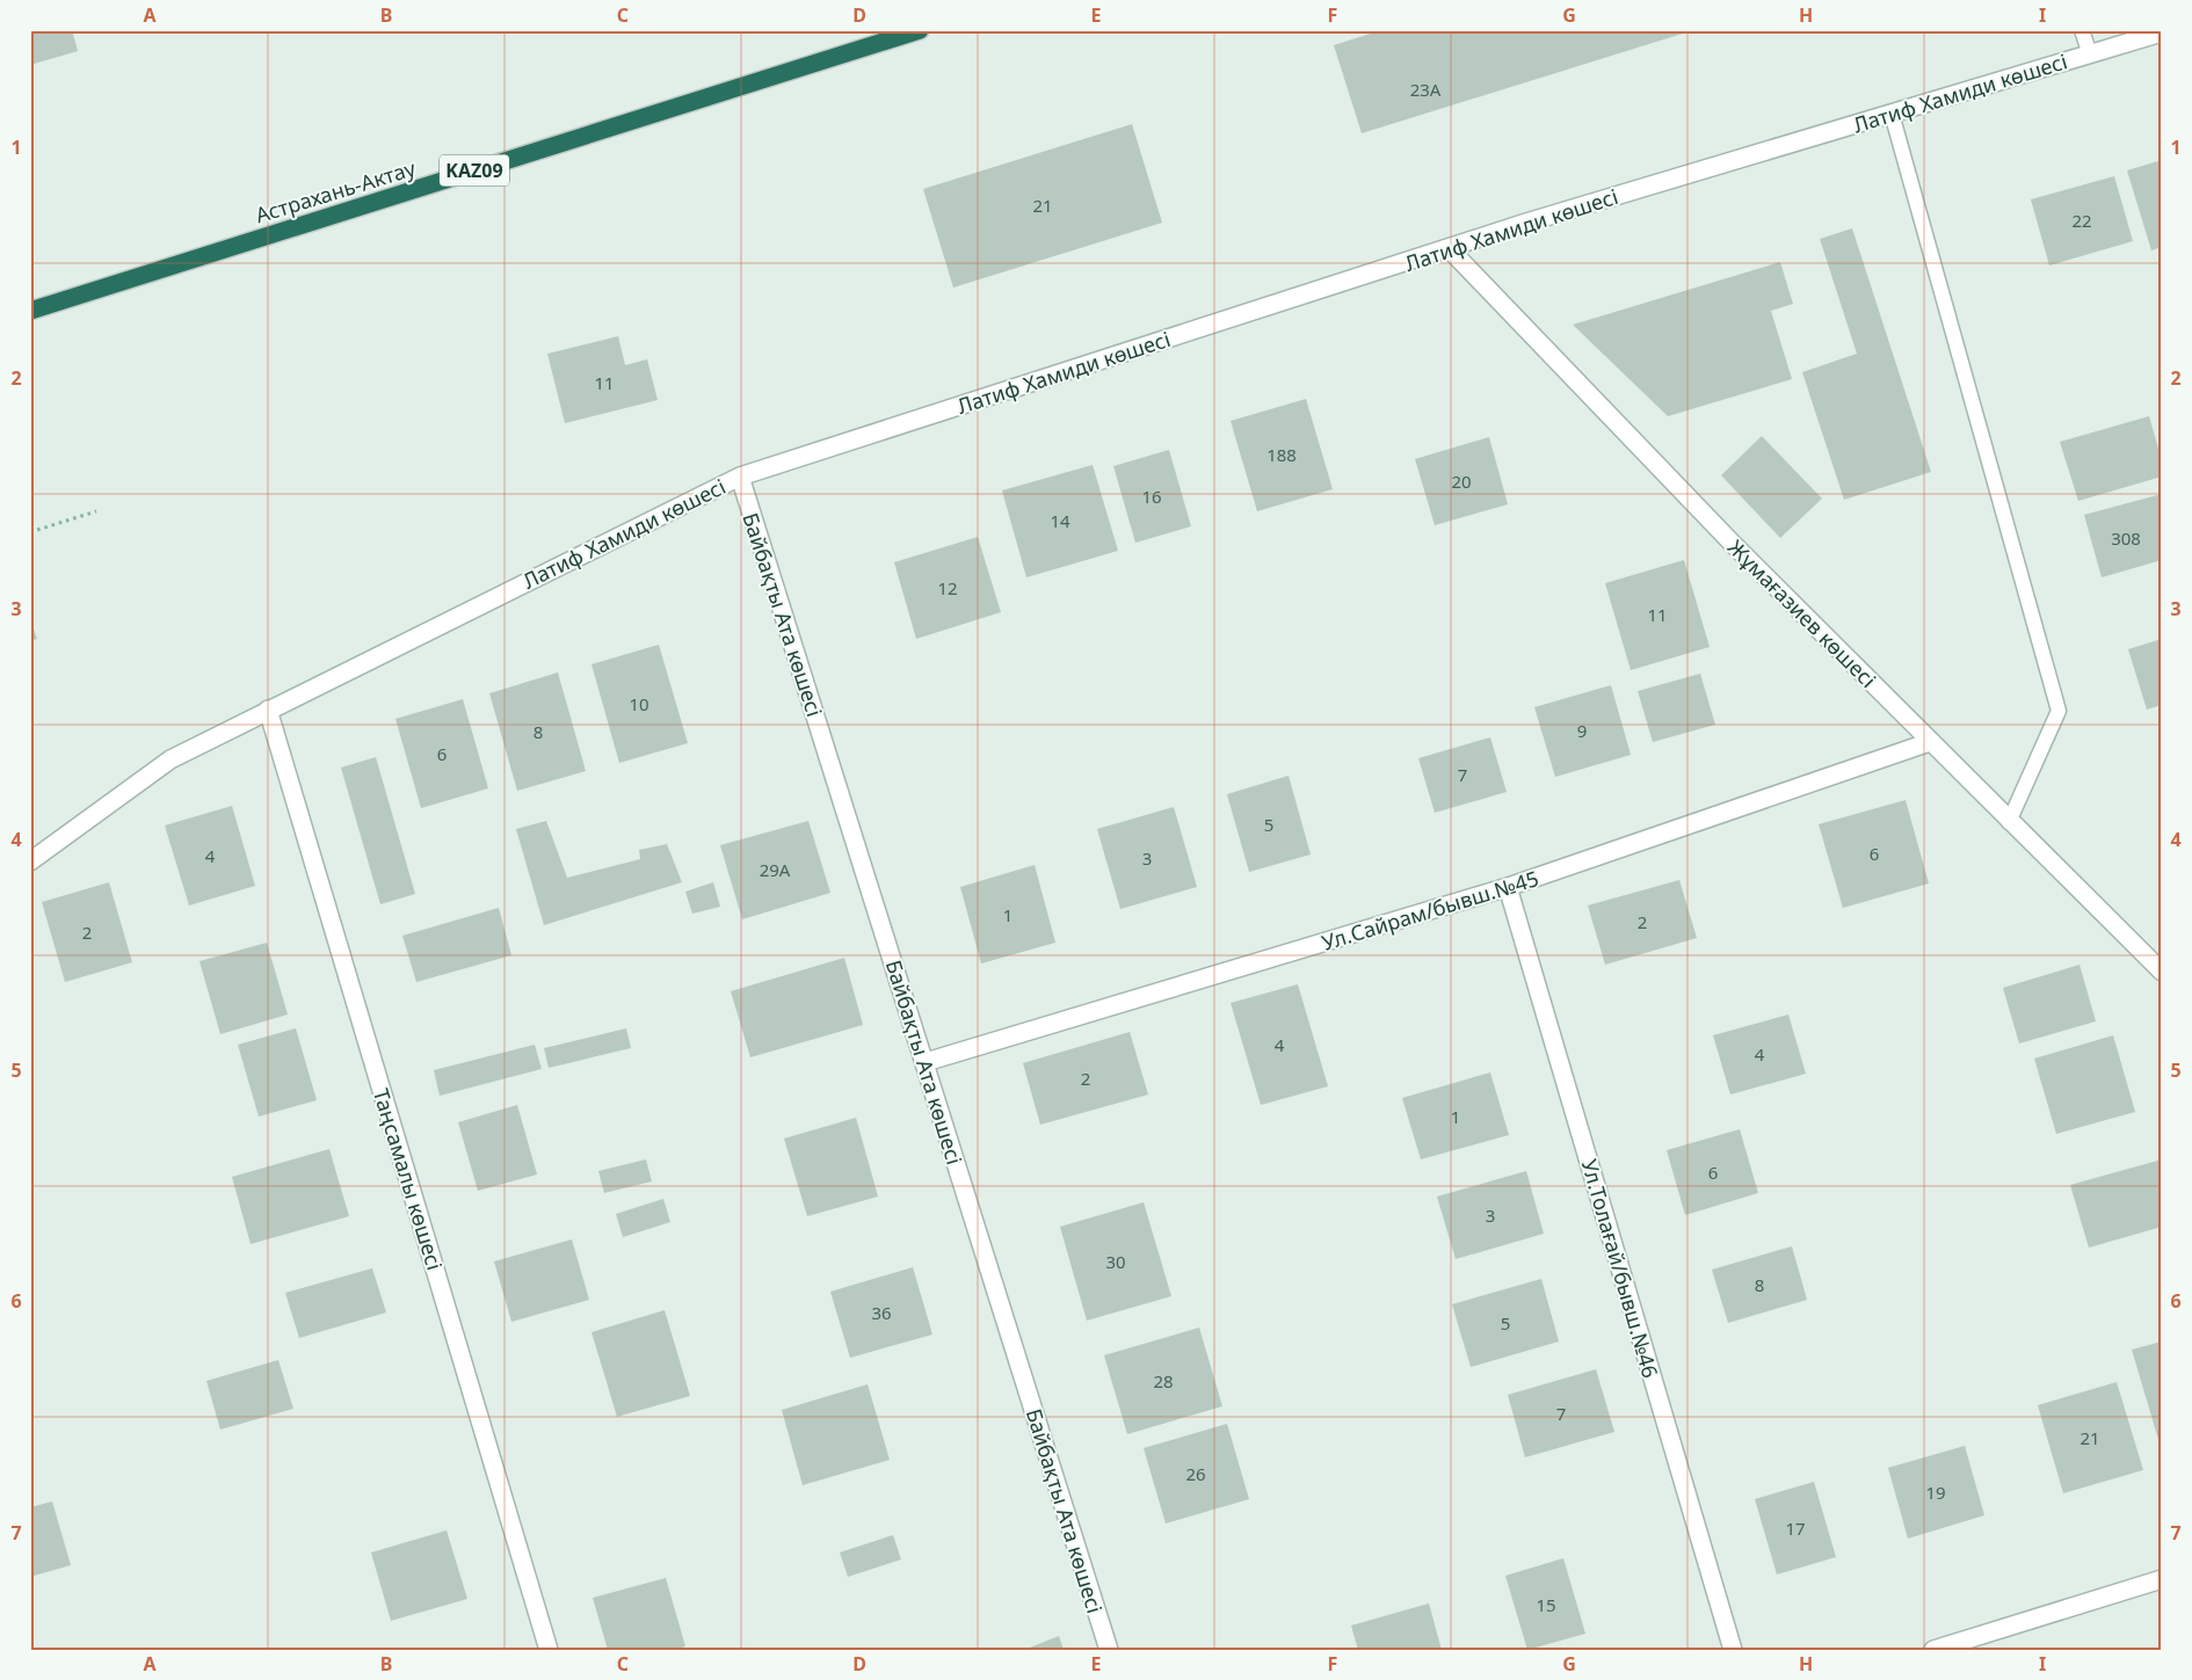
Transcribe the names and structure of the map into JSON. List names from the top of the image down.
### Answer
{
  "streets": {
    "highway": ["KAZ09", "Астрахань-Актау"],
    "street": [
      "Латиф Хамиди көшесі",
      "Жұмағазиев көшесі",
      "Байбақты Ата көшесі",
      "Ул.Сайрам/бывш.№45",
      "Таңсамалы көшесі",
      "Ул.Толағай/бывш.№46"
    ]
  },
  "crossings": [
    ["Латиф Хамиди көшесі", "Жұмағазиев көшесі"],
    ["Латиф Хамиди көшесі", "Байбақты Ата көшесі"],
    ["Латиф Хамиди көшесі", "Таңсамалы көшесі"],
    ["Жұмағазиев көшесі", "Ул.Сайрам/бывш.№45"],
    ["Байбақты Ата көшесі", "Ул.Сайрам/бывш.№45"],
    ["Ул.Сайрам/бывш.№45", "Ул.Толағай/бывш.№46"]
  ],
  "house_numbers": [
    "23А",
    "21",
    "22",
    "11",
    "188",
    "20",
    "16",
    "14",
    "308",
    "12",
    "11",
    "10",
    "9",
    "8",
    "6",
    "7",
    "5",
    "6",
    "4",
    "3",
    "29А",
    "1",
    "2",
    "2",
    "4",
    "4",
    "2",
    "1",
    "6",
    "3",
    "30",
    "8",
    "36",
    "5",
    "28",
    "7",
    "21",
    "26",
    "19",
    "17",
    "15"
  ],
  "grid": {
    "columns": [
      "A",
      "B",
      "C",
      "D",
      "E",
      "F",
      "G",
      "H",
      "I"
    ],
    "rows": [
      "1",
      "2",
      "3",
      "4",
      "5",
      "6",
      "7"
    ]
  }
}
